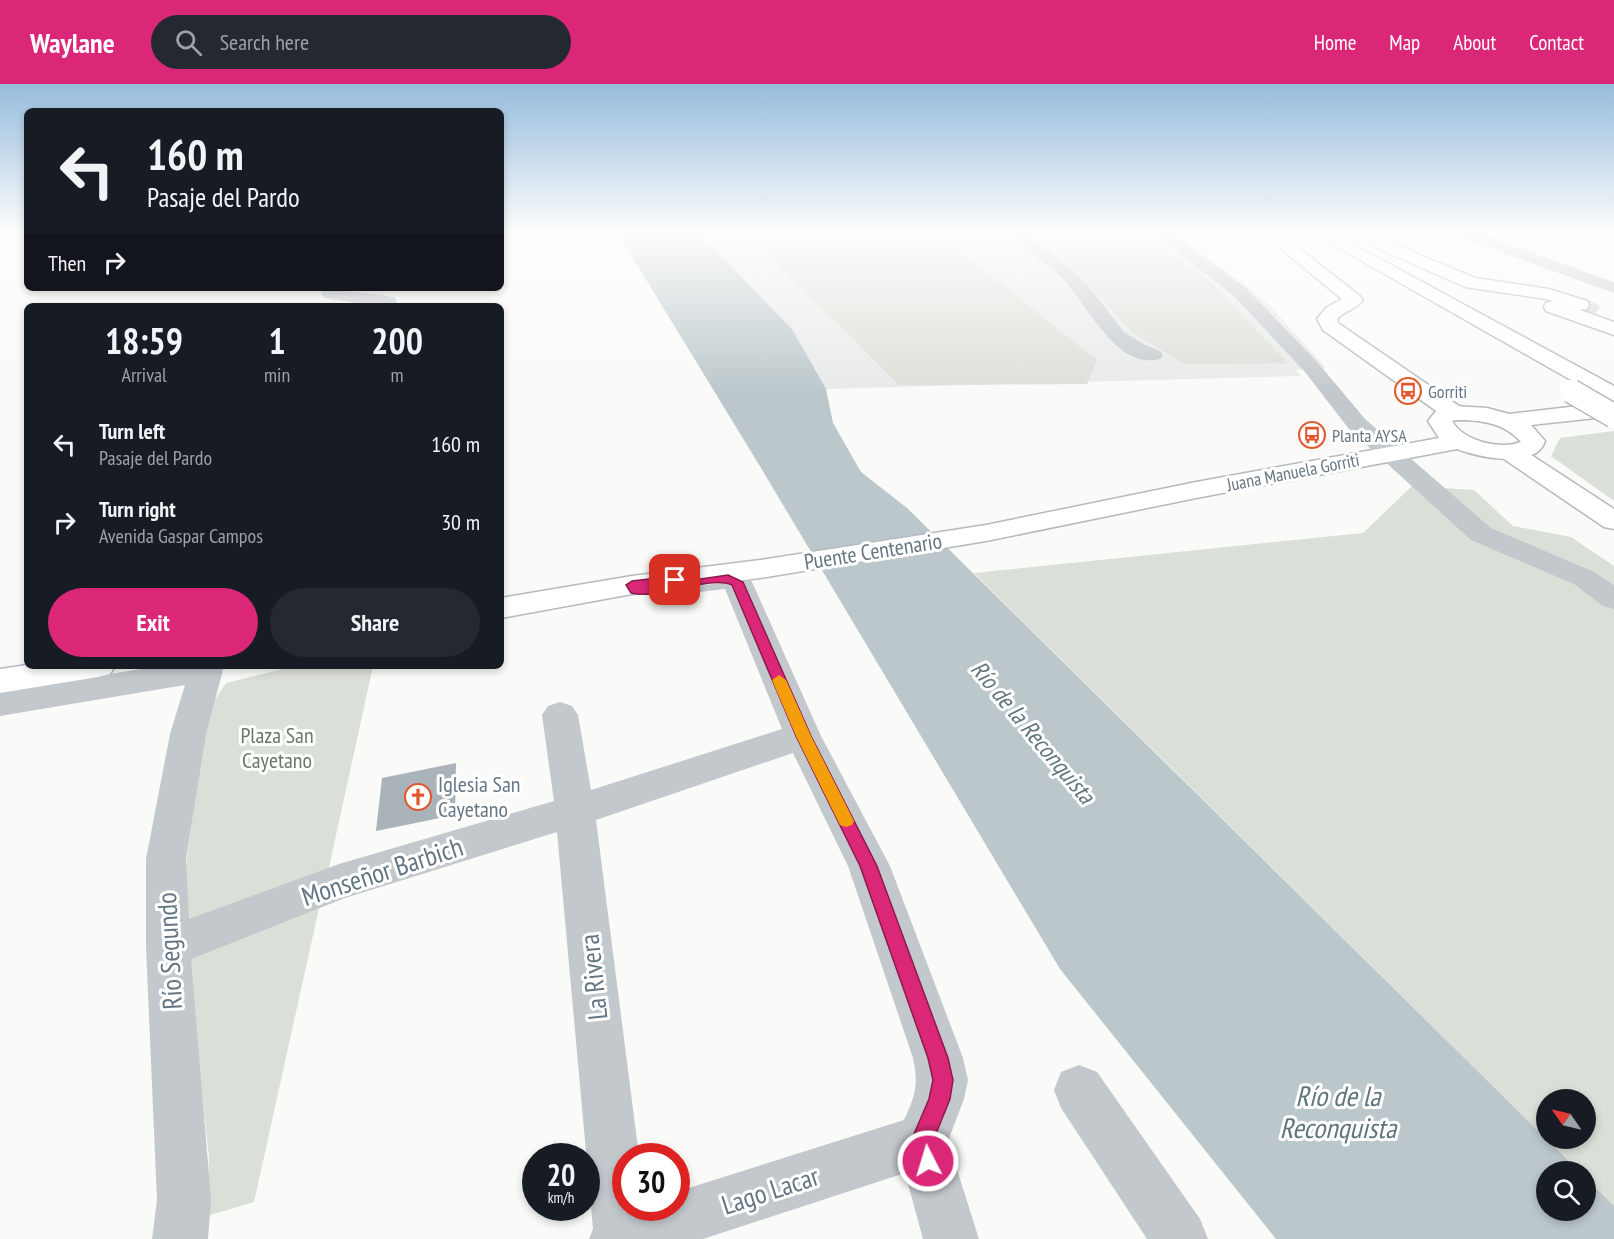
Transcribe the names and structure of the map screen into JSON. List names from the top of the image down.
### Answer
{
  "streets": {
    "main road": ["Juana Manuela Gorriti", "Puente Centenario"],
    "street": [
      "Monseñor Barbich",
      "Río Segundo",
      "La Rivera",
      "Lago Lacar"
    ]
  },
  "crossings": [
    ["Juana Manuela Gorriti", "Puente Centenario"],
    ["Monseñor Barbich", "Río Segundo"],
    ["Monseñor Barbich", "La Rivera"],
    ["La Rivera", "Lago Lacar"]
  ],
  "water": ["Río de la Reconquista"],
  "parks": ["Plaza San Cayetano"],
  "places": {
    "bus stop": ["Gorriti", "Planta AYSA"],
    "church": ["Iglesia San Cayetano"]
  },
  "north": "top left",
  "page": {
    "header": "Waylane",
    "search": "Search here",
    "nav": [
      "Home",
      "Map",
      "About",
      "Contact"
    ],
    "turn": ["160 m", "Pasaje del Pardo"],
    "then": "Then",
    "eta": [
      "18:59",
      "Arrival",
      "1",
      "min",
      "200",
      "m"
    ],
    "list": [
      {
        "name": "Turn left",
        "note": "Pasaje del Pardo",
        "value": "160 m"
      },
      {
        "name": "Turn right",
        "note": "Avenida Gaspar Campos",
        "value": "30 m"
      }
    ],
    "buttons": ["Exit", "Share"],
    "speed": "20 km/h",
    "limit": "30"
  }
}
